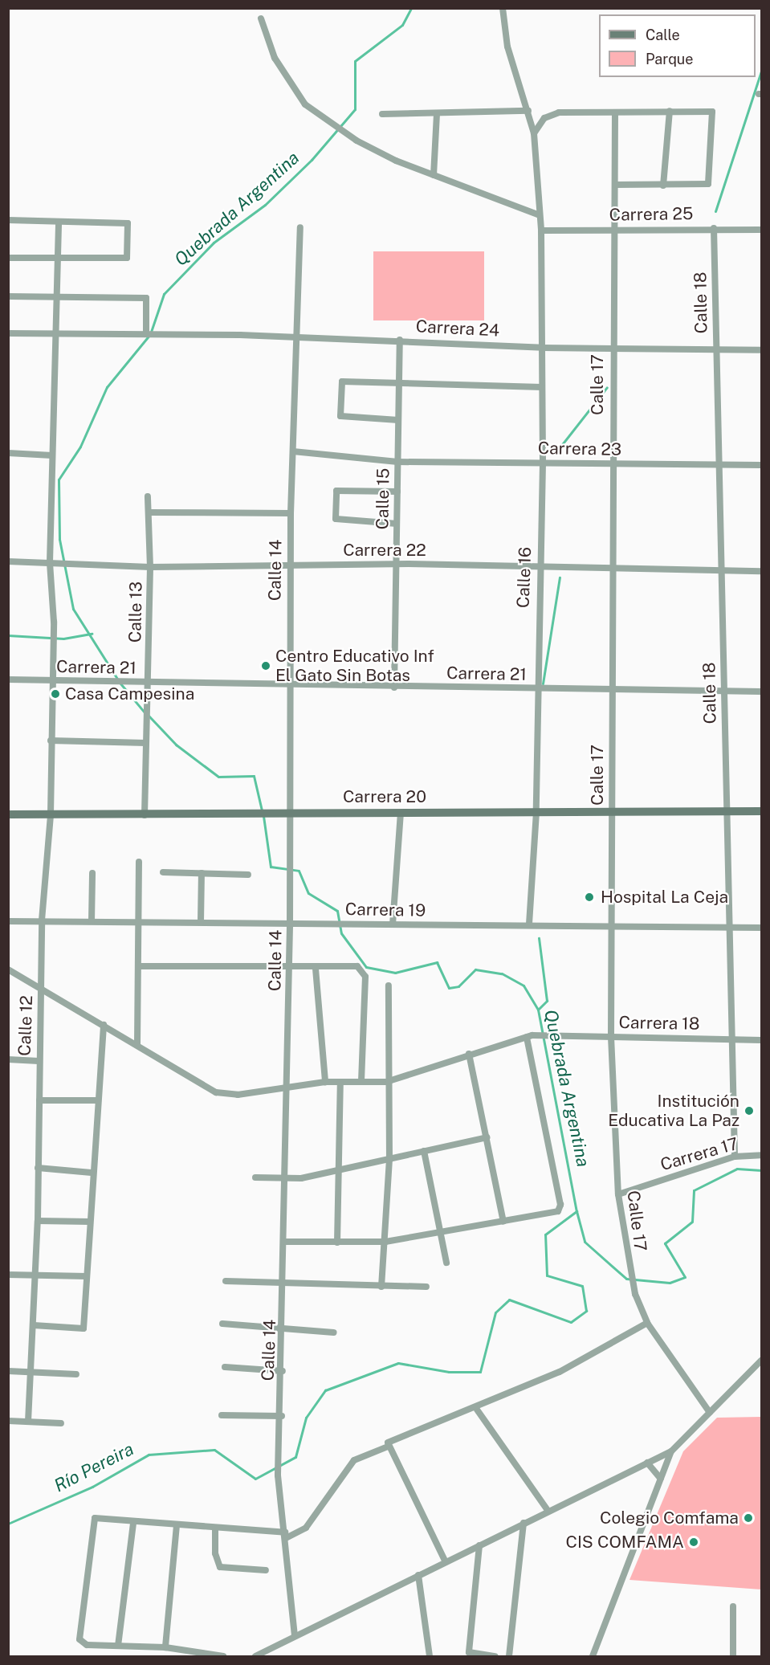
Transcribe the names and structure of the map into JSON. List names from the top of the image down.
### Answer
{
  "streets": {
    "main road": ["Carrera 20"],
    "street": [
      "Carrera 25",
      "Calle 18",
      "Carrera 24",
      "Calle 17",
      "Carrera 23",
      "Calle 15",
      "Carrera 22",
      "Calle 14",
      "Calle 16",
      "Calle 13",
      "Carrera 21",
      "Carrera 19",
      "Carrera 18",
      "Calle 12",
      "Carrera 17"
    ]
  },
  "crossings": [
    ["Carrera 25", "Calle 18"],
    ["Carrera 25", "Calle 17"],
    ["Carrera 25", "Calle 16"],
    ["Calle 18", "Carrera 24"],
    ["Calle 18", "Carrera 23"],
    ["Calle 18", "Carrera 22"],
    ["Calle 18", "Carrera 21"],
    ["Calle 18", "Carrera 20"],
    ["Calle 18", "Carrera 19"],
    ["Calle 18", "Carrera 18"],
    ["Calle 18", "Carrera 17"],
    ["Carrera 24", "Calle 17"],
    ["Carrera 24", "Calle 15"],
    ["Carrera 24", "Calle 14"],
    ["Carrera 24", "Calle 16"],
    ["Carrera 24", "Calle 12"],
    ["Calle 17", "Carrera 23"],
    ["Calle 17", "Carrera 22"],
    ["Calle 17", "Carrera 21"],
    ["Calle 17", "Carrera 20"],
    ["Calle 17", "Carrera 19"],
    ["Calle 17", "Carrera 18"],
    ["Calle 17", "Carrera 17"],
    ["Carrera 23", "Calle 15"],
    ["Carrera 23", "Calle 14"],
    ["Carrera 23", "Calle 16"],
    ["Calle 15", "Carrera 22"],
    ["Calle 15", "Carrera 21"],
    ["Carrera 22", "Calle 14"],
    ["Carrera 22", "Calle 16"],
    ["Carrera 22", "Calle 13"],
    ["Carrera 22", "Calle 12"],
    ["Calle 14", "Carrera 21"],
    ["Calle 14", "Carrera 20"],
    ["Calle 14", "Carrera 19"],
    ["Calle 14", "Carrera 18"],
    ["Calle 16", "Carrera 21"],
    ["Calle 16", "Carrera 20"],
    ["Calle 16", "Carrera 19"],
    ["Calle 13", "Carrera 21"],
    ["Calle 13", "Carrera 20"],
    ["Carrera 21", "Calle 12"],
    ["Carrera 20", "Calle 12"],
    ["Carrera 19", "Calle 12"],
    ["Carrera 18", "Calle 12"]
  ],
  "water": ["Quebrada Argentina", "Río Pereira"],
  "places": [
    "Centro Educativo Inf El Gato Sin Botas",
    "Casa Campesina",
    "Hospital La Ceja",
    "Institución Educativa La Paz",
    "Colegio Comfama",
    "CIS COMFAMA"
  ],
  "legend": ["Calle", "Parque"]
}
